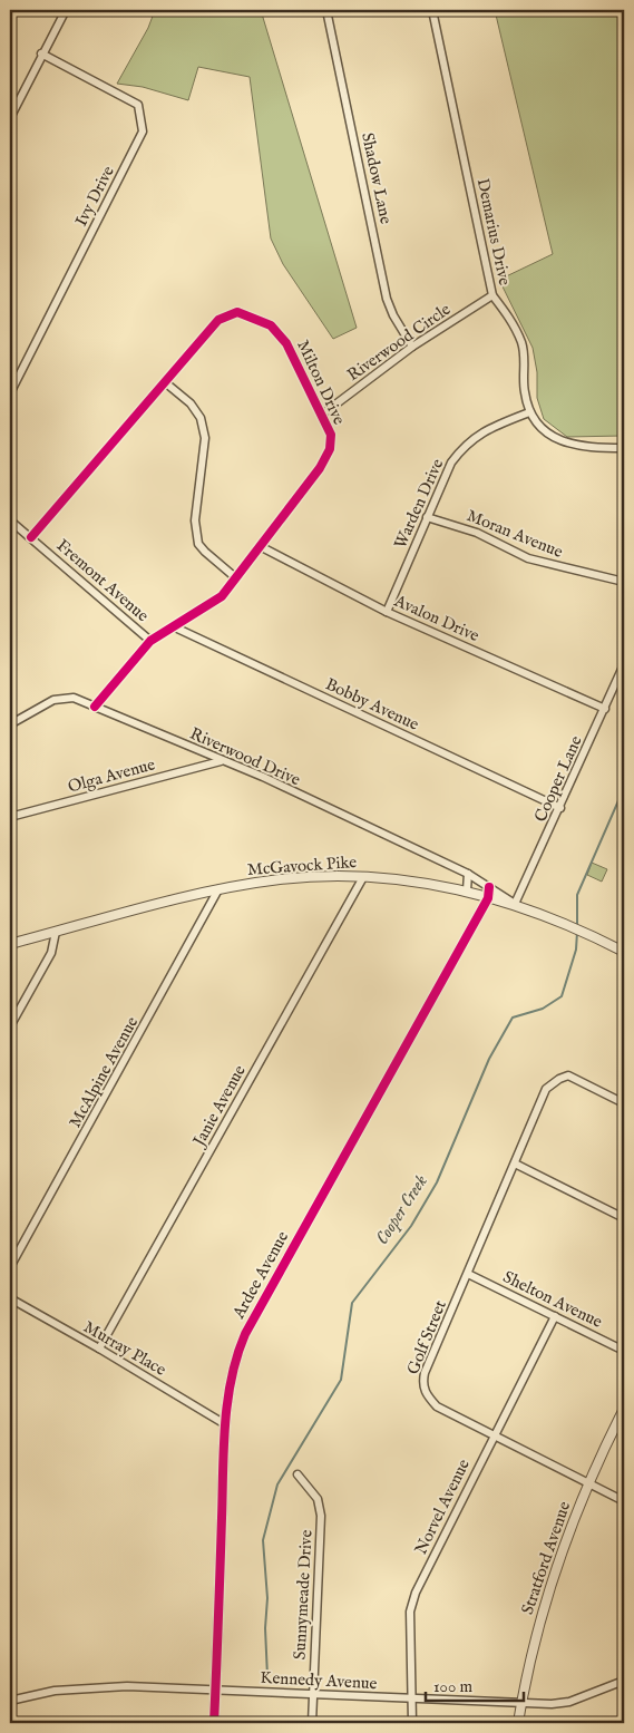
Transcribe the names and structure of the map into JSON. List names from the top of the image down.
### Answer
{
  "streets": {
    "street": [
      "Shadow Lane",
      "Ivy Drive",
      "Demarius Drive",
      "Riverwood Circle",
      "Milton Drive",
      "Warden Drive",
      "Moran Avenue",
      "Fremont Avenue",
      "Avalon Drive",
      "Bobby Avenue",
      "Riverwood Drive",
      "Olga Avenue",
      "Cooper Lane",
      "McGavock Pike",
      "McAlpine Avenue",
      "Janie Avenue",
      "Ardee Avenue",
      "Shelton Avenue",
      "Golf Street",
      "Murray Place",
      "Norvel Avenue",
      "Stratford Avenue",
      "Sunnymeade Drive",
      "Kennedy Avenue"
    ]
  },
  "crossings": [
    ["Shadow Lane", "Riverwood Circle"],
    ["Demarius Drive", "Riverwood Circle"],
    ["Demarius Drive", "Warden Drive"],
    ["Riverwood Circle", "Milton Drive"],
    ["Milton Drive", "Fremont Avenue"],
    ["Milton Drive", "Avalon Drive"],
    ["Milton Drive", "Bobby Avenue"],
    ["Milton Drive", "Riverwood Drive"],
    ["Warden Drive", "Moran Avenue"],
    ["Warden Drive", "Avalon Drive"],
    ["Avalon Drive", "Cooper Lane"],
    ["Bobby Avenue", "Cooper Lane"],
    ["Riverwood Drive", "Olga Avenue"],
    ["Riverwood Drive", "Cooper Lane"],
    ["Riverwood Drive", "McGavock Pike"],
    ["Riverwood Drive", "Ardee Avenue"],
    ["Cooper Lane", "McGavock Pike"],
    ["McGavock Pike", "McAlpine Avenue"],
    ["McGavock Pike", "Janie Avenue"],
    ["McGavock Pike", "Ardee Avenue"],
    ["Janie Avenue", "Murray Place"],
    ["Ardee Avenue", "Murray Place"],
    ["Ardee Avenue", "Kennedy Avenue"],
    ["Shelton Avenue", "Golf Street"],
    ["Shelton Avenue", "Norvel Avenue"],
    ["Golf Street", "Norvel Avenue"],
    ["Golf Street", "Stratford Avenue"],
    ["Norvel Avenue", "Kennedy Avenue"],
    ["Stratford Avenue", "Kennedy Avenue"],
    ["Sunnymeade Drive", "Kennedy Avenue"]
  ],
  "water": ["Cooper Creek"],
  "scale_bar": "100 m"
}
